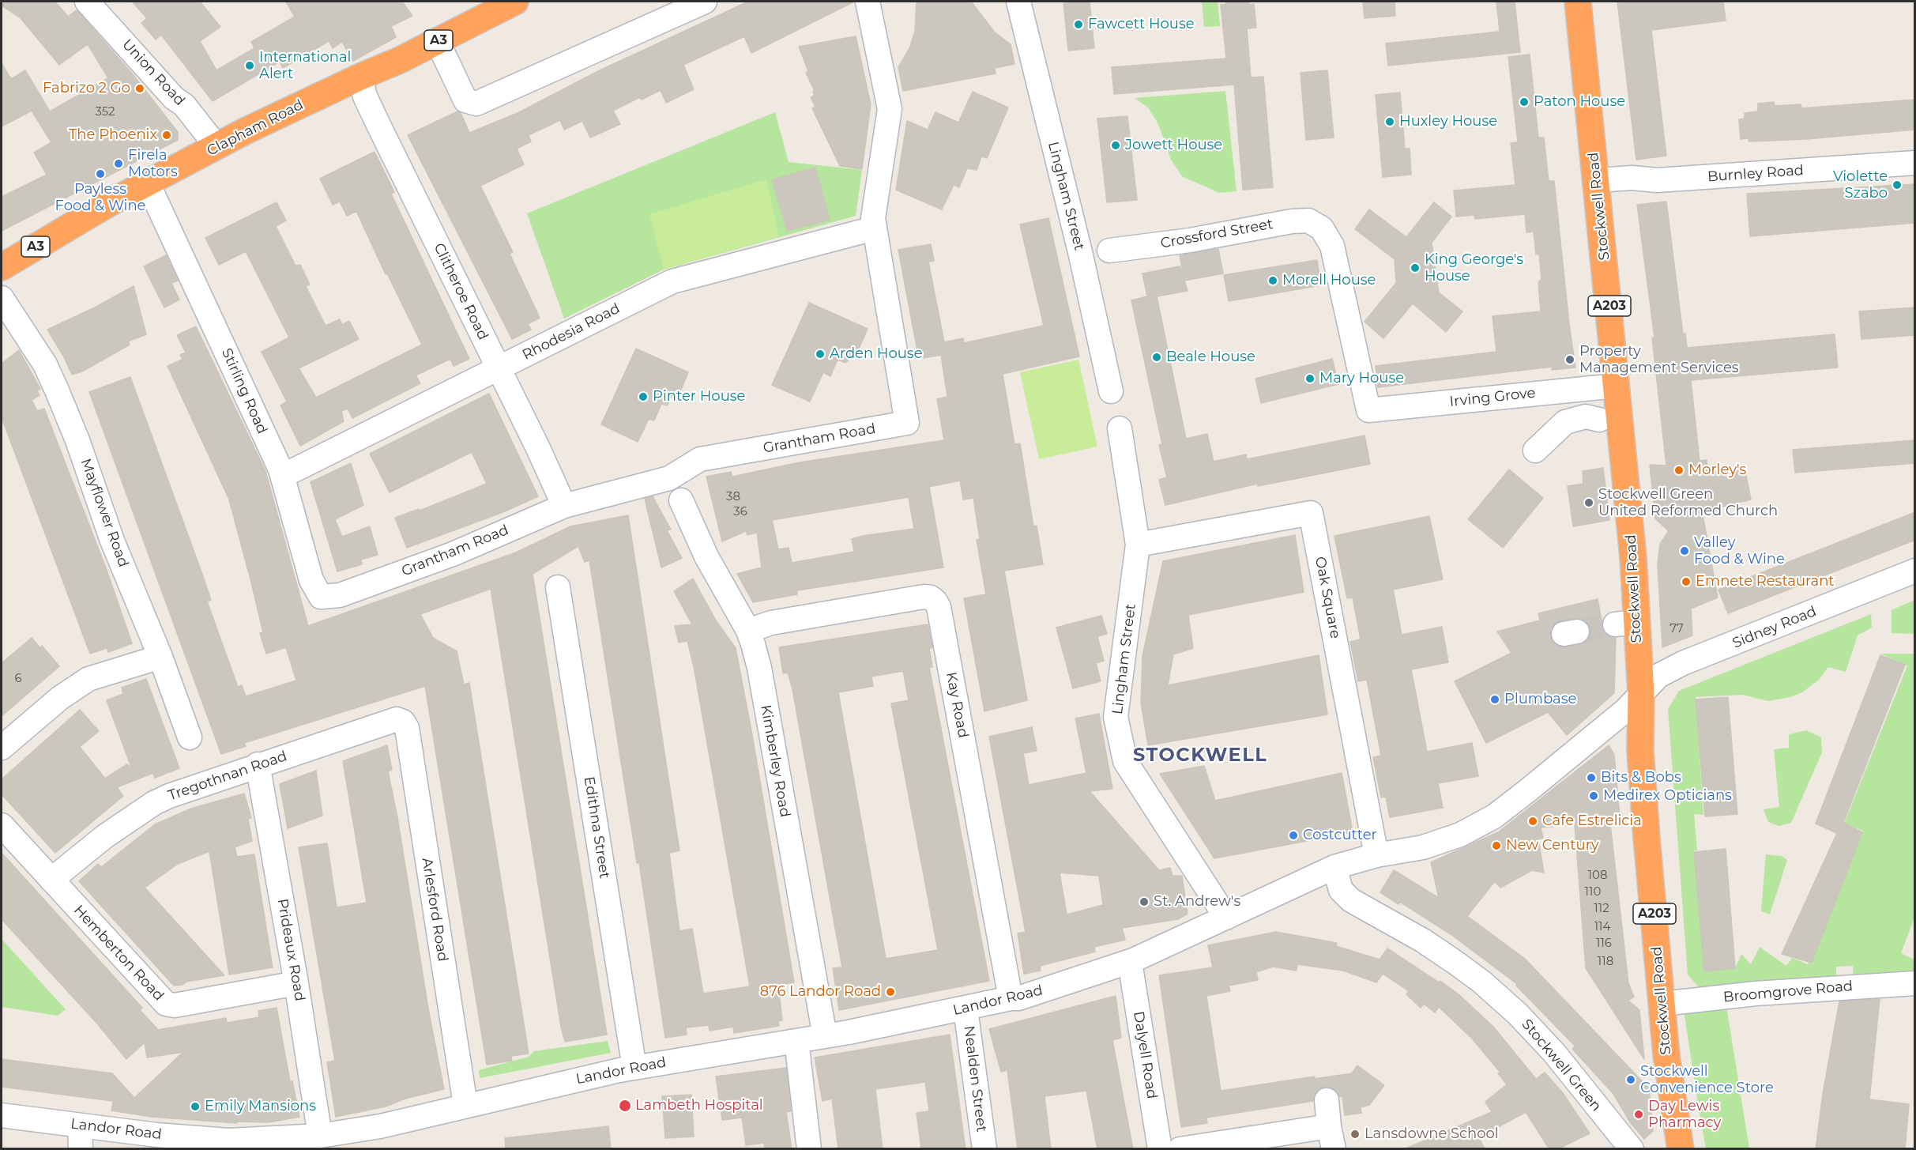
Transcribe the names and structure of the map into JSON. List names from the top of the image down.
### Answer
{
  "streets": {
    "highway": [
      "A3",
      "Clapham Road",
      "Stockwell Road",
      "A203"
    ],
    "street": [
      "Union Road",
      "Burnley Road",
      "Lingham Street",
      "Crossford Street",
      "Clitheroe Road",
      "Rhodesia Road",
      "Stirling Road",
      "Irving Grove",
      "Grantham Road",
      "Mayflower Road",
      "Oak Square",
      "Sidney Road",
      "Kay Road",
      "Kimberley Road",
      "Tregothnan Road",
      "Edithna Street",
      "Arlesford Road",
      "Prideaux Road",
      "Hemberton Road",
      "Broomgrove Road",
      "Landor Road",
      "Dalyell Road",
      "Stockwell Green",
      "Nealden Street"
    ]
  },
  "crossings": [
    ["Union Road", "Clapham Road"],
    ["Clapham Road", "Clitheroe Road"],
    ["Clapham Road", "Stirling Road"],
    ["Burnley Road", "Stockwell Road"],
    ["Lingham Street", "Crossford Street"],
    ["Lingham Street", "Oak Square"],
    ["Lingham Street", "Landor Road"],
    ["Stockwell Road", "Irving Grove"],
    ["Stockwell Road", "Sidney Road"],
    ["Stockwell Road", "Broomgrove Road"],
    ["Crossford Street", "Irving Grove"],
    ["Clitheroe Road", "Rhodesia Road"],
    ["Clitheroe Road", "Grantham Road"],
    ["Rhodesia Road", "Stirling Road"],
    ["Rhodesia Road", "Grantham Road"],
    ["Stirling Road", "Grantham Road"],
    ["Kay Road", "Kimberley Road"],
    ["Kay Road", "Landor Road"],
    ["Kimberley Road", "Landor Road"],
    ["Tregothnan Road", "Arlesford Road"],
    ["Tregothnan Road", "Prideaux Road"],
    ["Tregothnan Road", "Hemberton Road"],
    ["Edithna Street", "Landor Road"],
    ["Arlesford Road", "Landor Road"],
    ["Prideaux Road", "Hemberton Road"],
    ["Prideaux Road", "Landor Road"],
    ["Landor Road", "Dalyell Road"],
    ["Landor Road", "Nealden Street"]
  ],
  "districts": ["STOCKWELL"],
  "places": [
    "Fawcett House",
    "International Alert",
    "Fabrizo 2 Go",
    "Paton House",
    "Huxley House",
    "The Phoenix",
    "Jowett House",
    "Firela Motors",
    "Payless Food & Wine",
    "Violette Szabo",
    "King George's House",
    "Morell House",
    "Arden House",
    "Beale House",
    "Property Management Services",
    "Mary House",
    "Pinter House",
    "Morley's",
    "Stockwell Green United Reformed Church",
    "Valley Food & Wine",
    "Emnete Restaurant",
    "Plumbase",
    "Bits & Bobs",
    "Medirex Opticians",
    "Cafe Estrelicia",
    "Costcutter",
    "New Century",
    "St. Andrew's",
    "876 Landor Road",
    "Stockwell Convenience Store",
    "Lambeth Hospital",
    "Emily Mansions",
    "Day Lewis Pharmacy",
    "Lansdowne School"
  ],
  "house_numbers": [
    "352",
    "38",
    "36",
    "77",
    "6",
    "108",
    "110",
    "112",
    "114",
    "116",
    "118"
  ]
}
